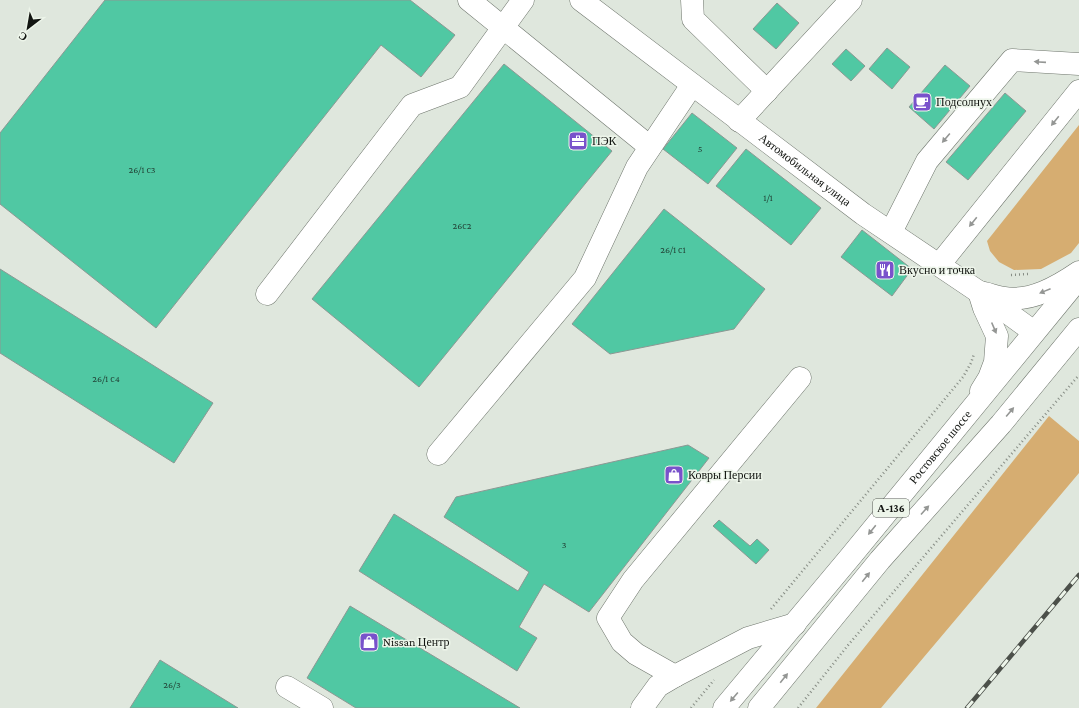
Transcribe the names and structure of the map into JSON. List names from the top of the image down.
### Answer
{
  "streets": {
    "main road": ["Автомобильная улица", "Ростовское шоссе", "А-136"]
  },
  "crossings": [
    ["Автомобильная улица", "Ростовское шоссе"],
    ["Автомобильная улица", "А-136"]
  ],
  "places": {
    "cafe": ["Подсолнух"],
    "office": ["ПЭК"],
    "restaurant": ["Вкусно и точка"],
    "shop": ["Ковры Персии", "Nissan Центр"]
  },
  "house_numbers": [
    "5",
    "26/1 с3",
    "1/1",
    "26с2",
    "26/1 с1",
    "26/1 с4",
    "3",
    "26/3"
  ],
  "north": "bottom left"
}
